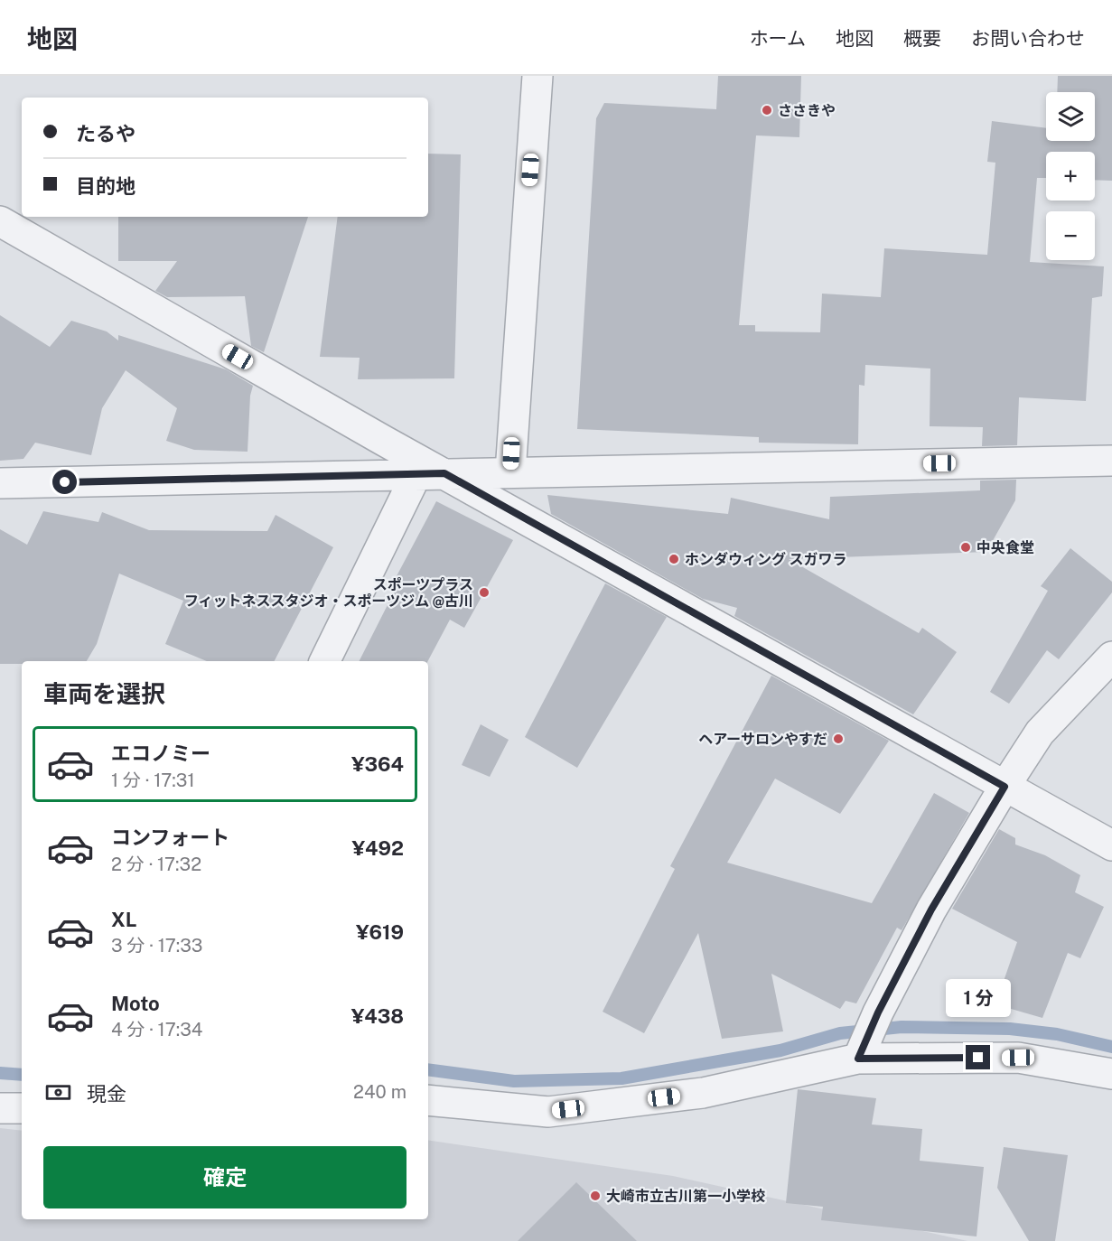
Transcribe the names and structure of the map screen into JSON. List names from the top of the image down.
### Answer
{
  "places": [
    "ささきや",
    "中央食堂",
    "ホンダウィング スガワラ",
    "スポーツプラス フィットネススタジオ・スポーツジム @古川",
    "ヘアーサロンやすだ",
    "大崎市立古川第一小学校"
  ],
  "page": {
    "header": "地図",
    "nav": [
      "ホーム",
      "地図",
      "概要",
      "お問い合わせ"
    ],
    "map_buttons": ["+", "−"],
    "banner": ["たるや", "目的地"],
    "heading": "車両を選択",
    "list": [
      {
        "name": "エコノミー",
        "note": "1 分 · 17:31",
        "value": "¥364"
      },
      {
        "name": "コンフォート",
        "note": "2 分 · 17:32",
        "value": "¥492"
      },
      {
        "name": "XL",
        "note": "3 分 · 17:33",
        "value": "¥619"
      },
      {
        "name": "Moto",
        "note": "4 分 · 17:34",
        "value": "¥438"
      }
    ],
    "bubble": "1 分",
    "pay": ["現金", "240 m"],
    "buttons": "確定"
  }
}
